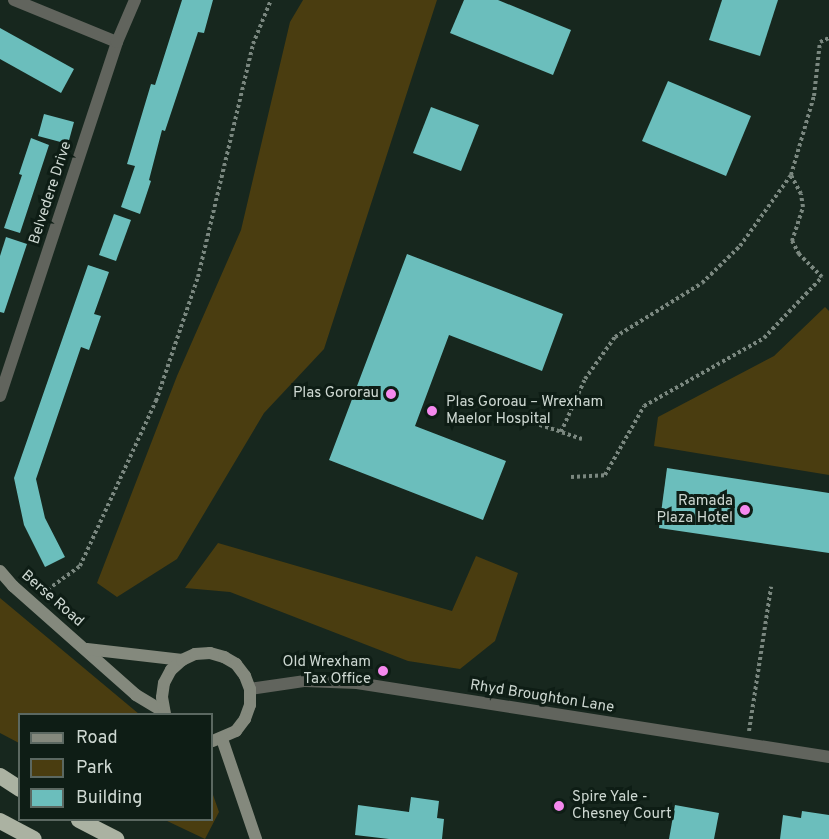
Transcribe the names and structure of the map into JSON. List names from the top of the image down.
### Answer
{
  "streets": {
    "main road": ["Berse Road"],
    "street": ["Belvedere Drive", "Rhyd Broughton Lane"]
  },
  "crossings": [
    ["Berse Road", "Rhyd Broughton Lane"]
  ],
  "places": [
    "Plas Gororau",
    "Plas Goroau – Wrexham Maelor Hospital",
    "Ramada Plaza Hotel",
    "Old Wrexham Tax Office",
    "Spire Yale - Chesney Court"
  ],
  "legend": ["Road", "Park", "Building"]
}
